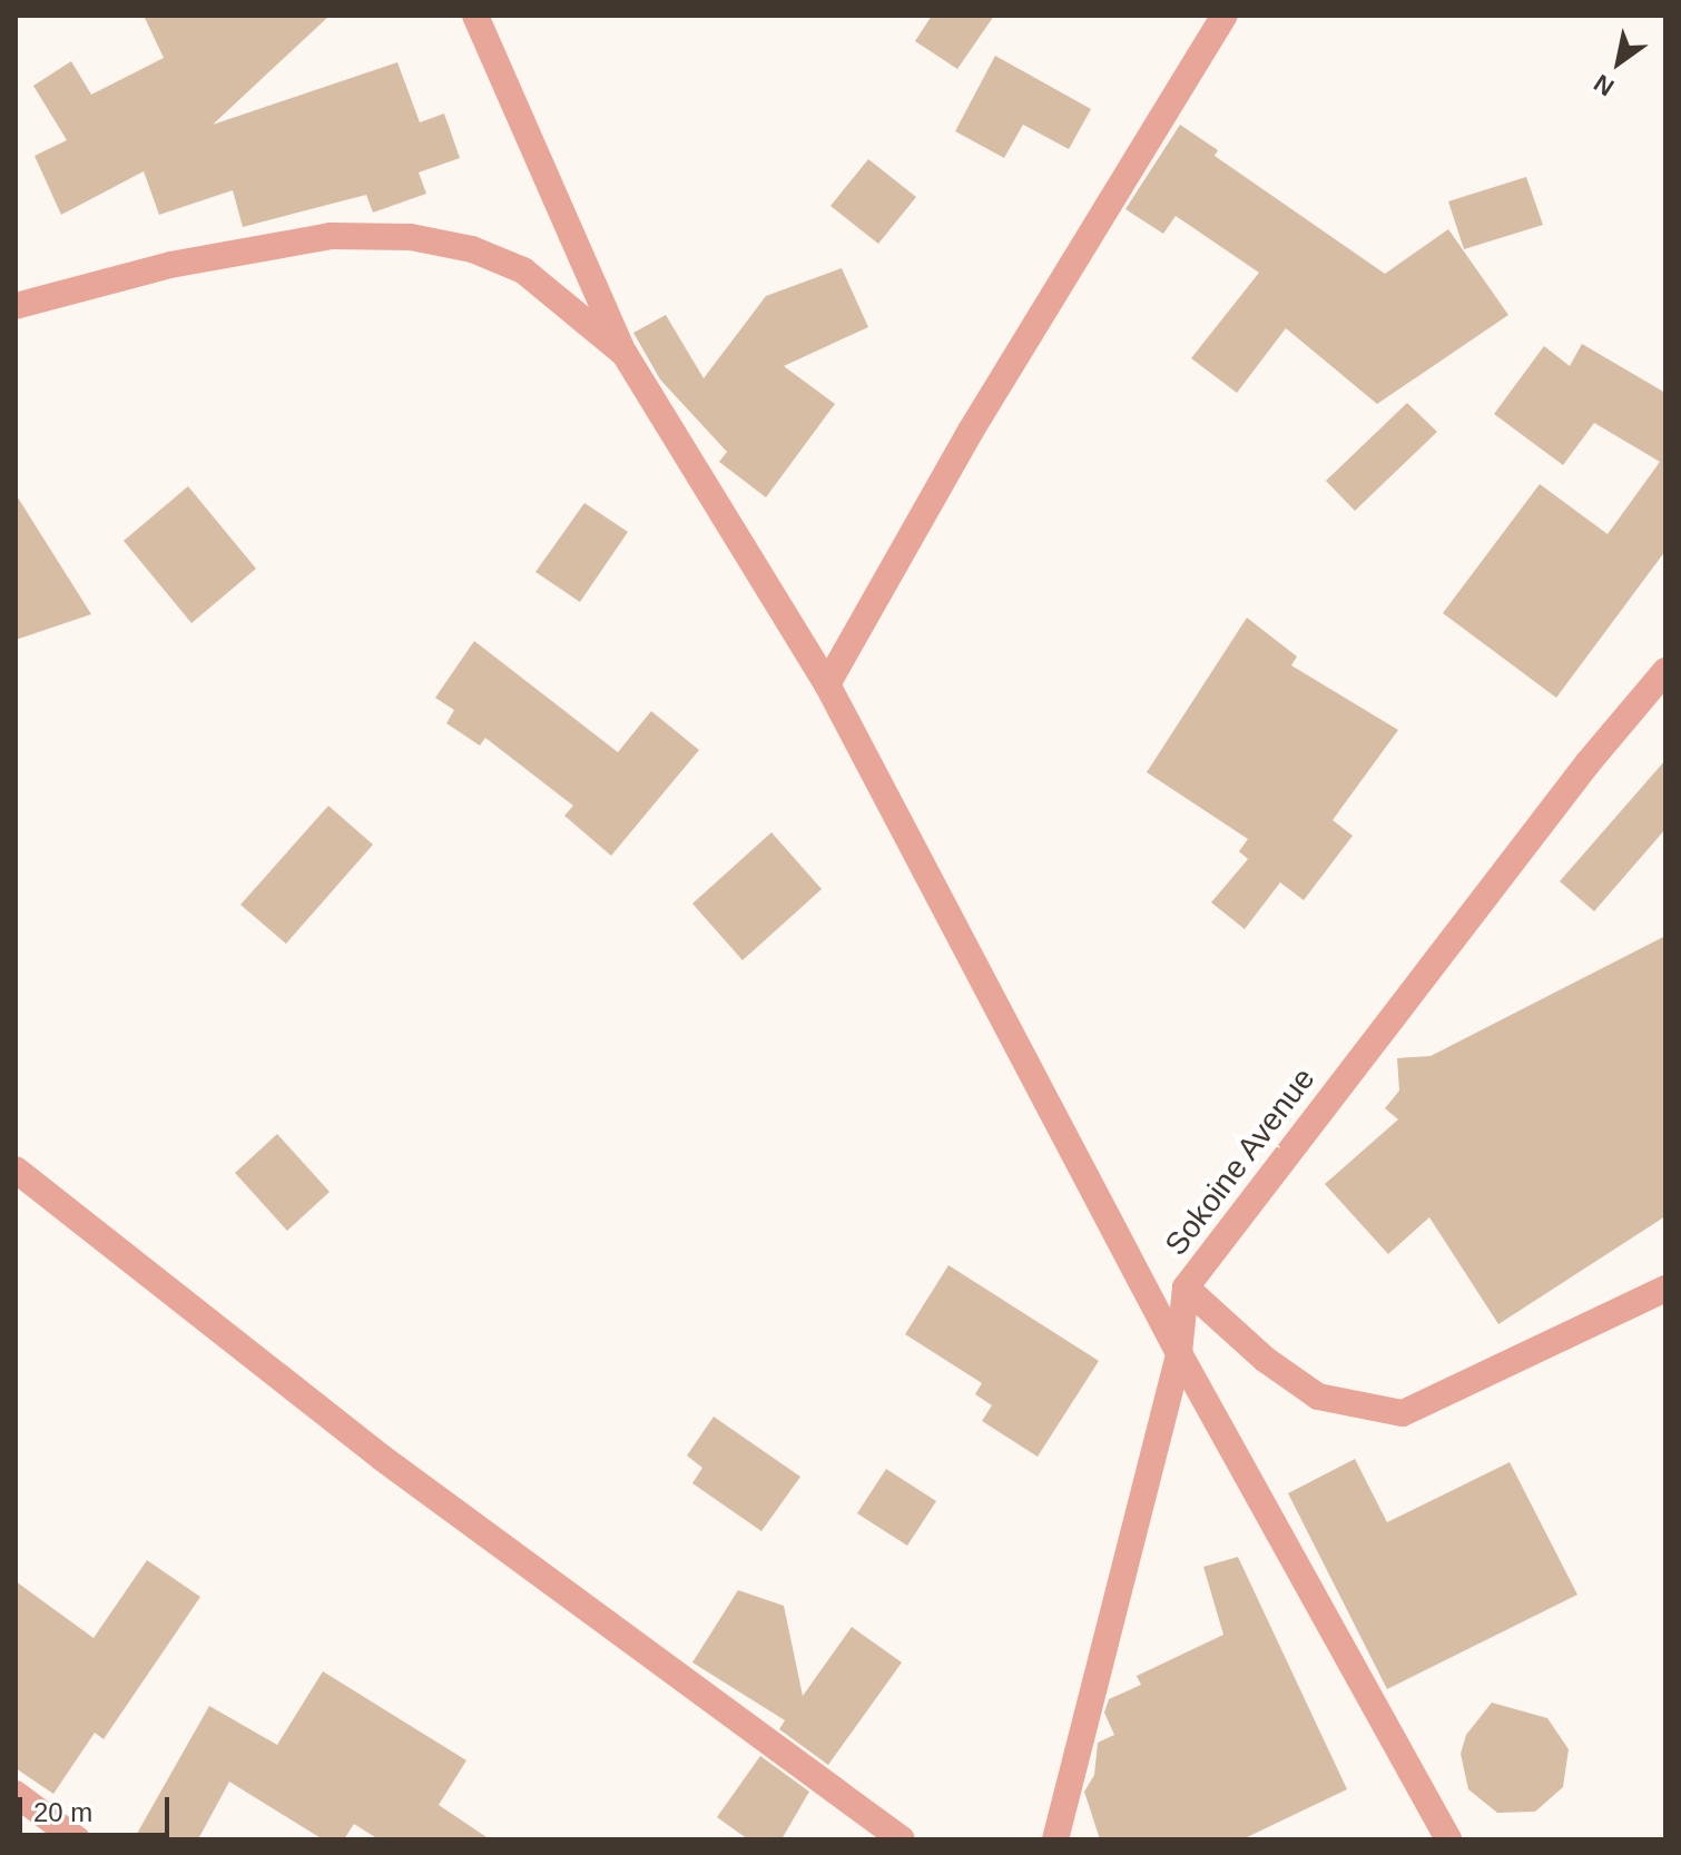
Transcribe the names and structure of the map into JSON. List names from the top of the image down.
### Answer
{
  "streets": {
    "street": ["Sokoine Avenue"]
  },
  "scale_bar": "20 m",
  "north": "bottom left"
}
